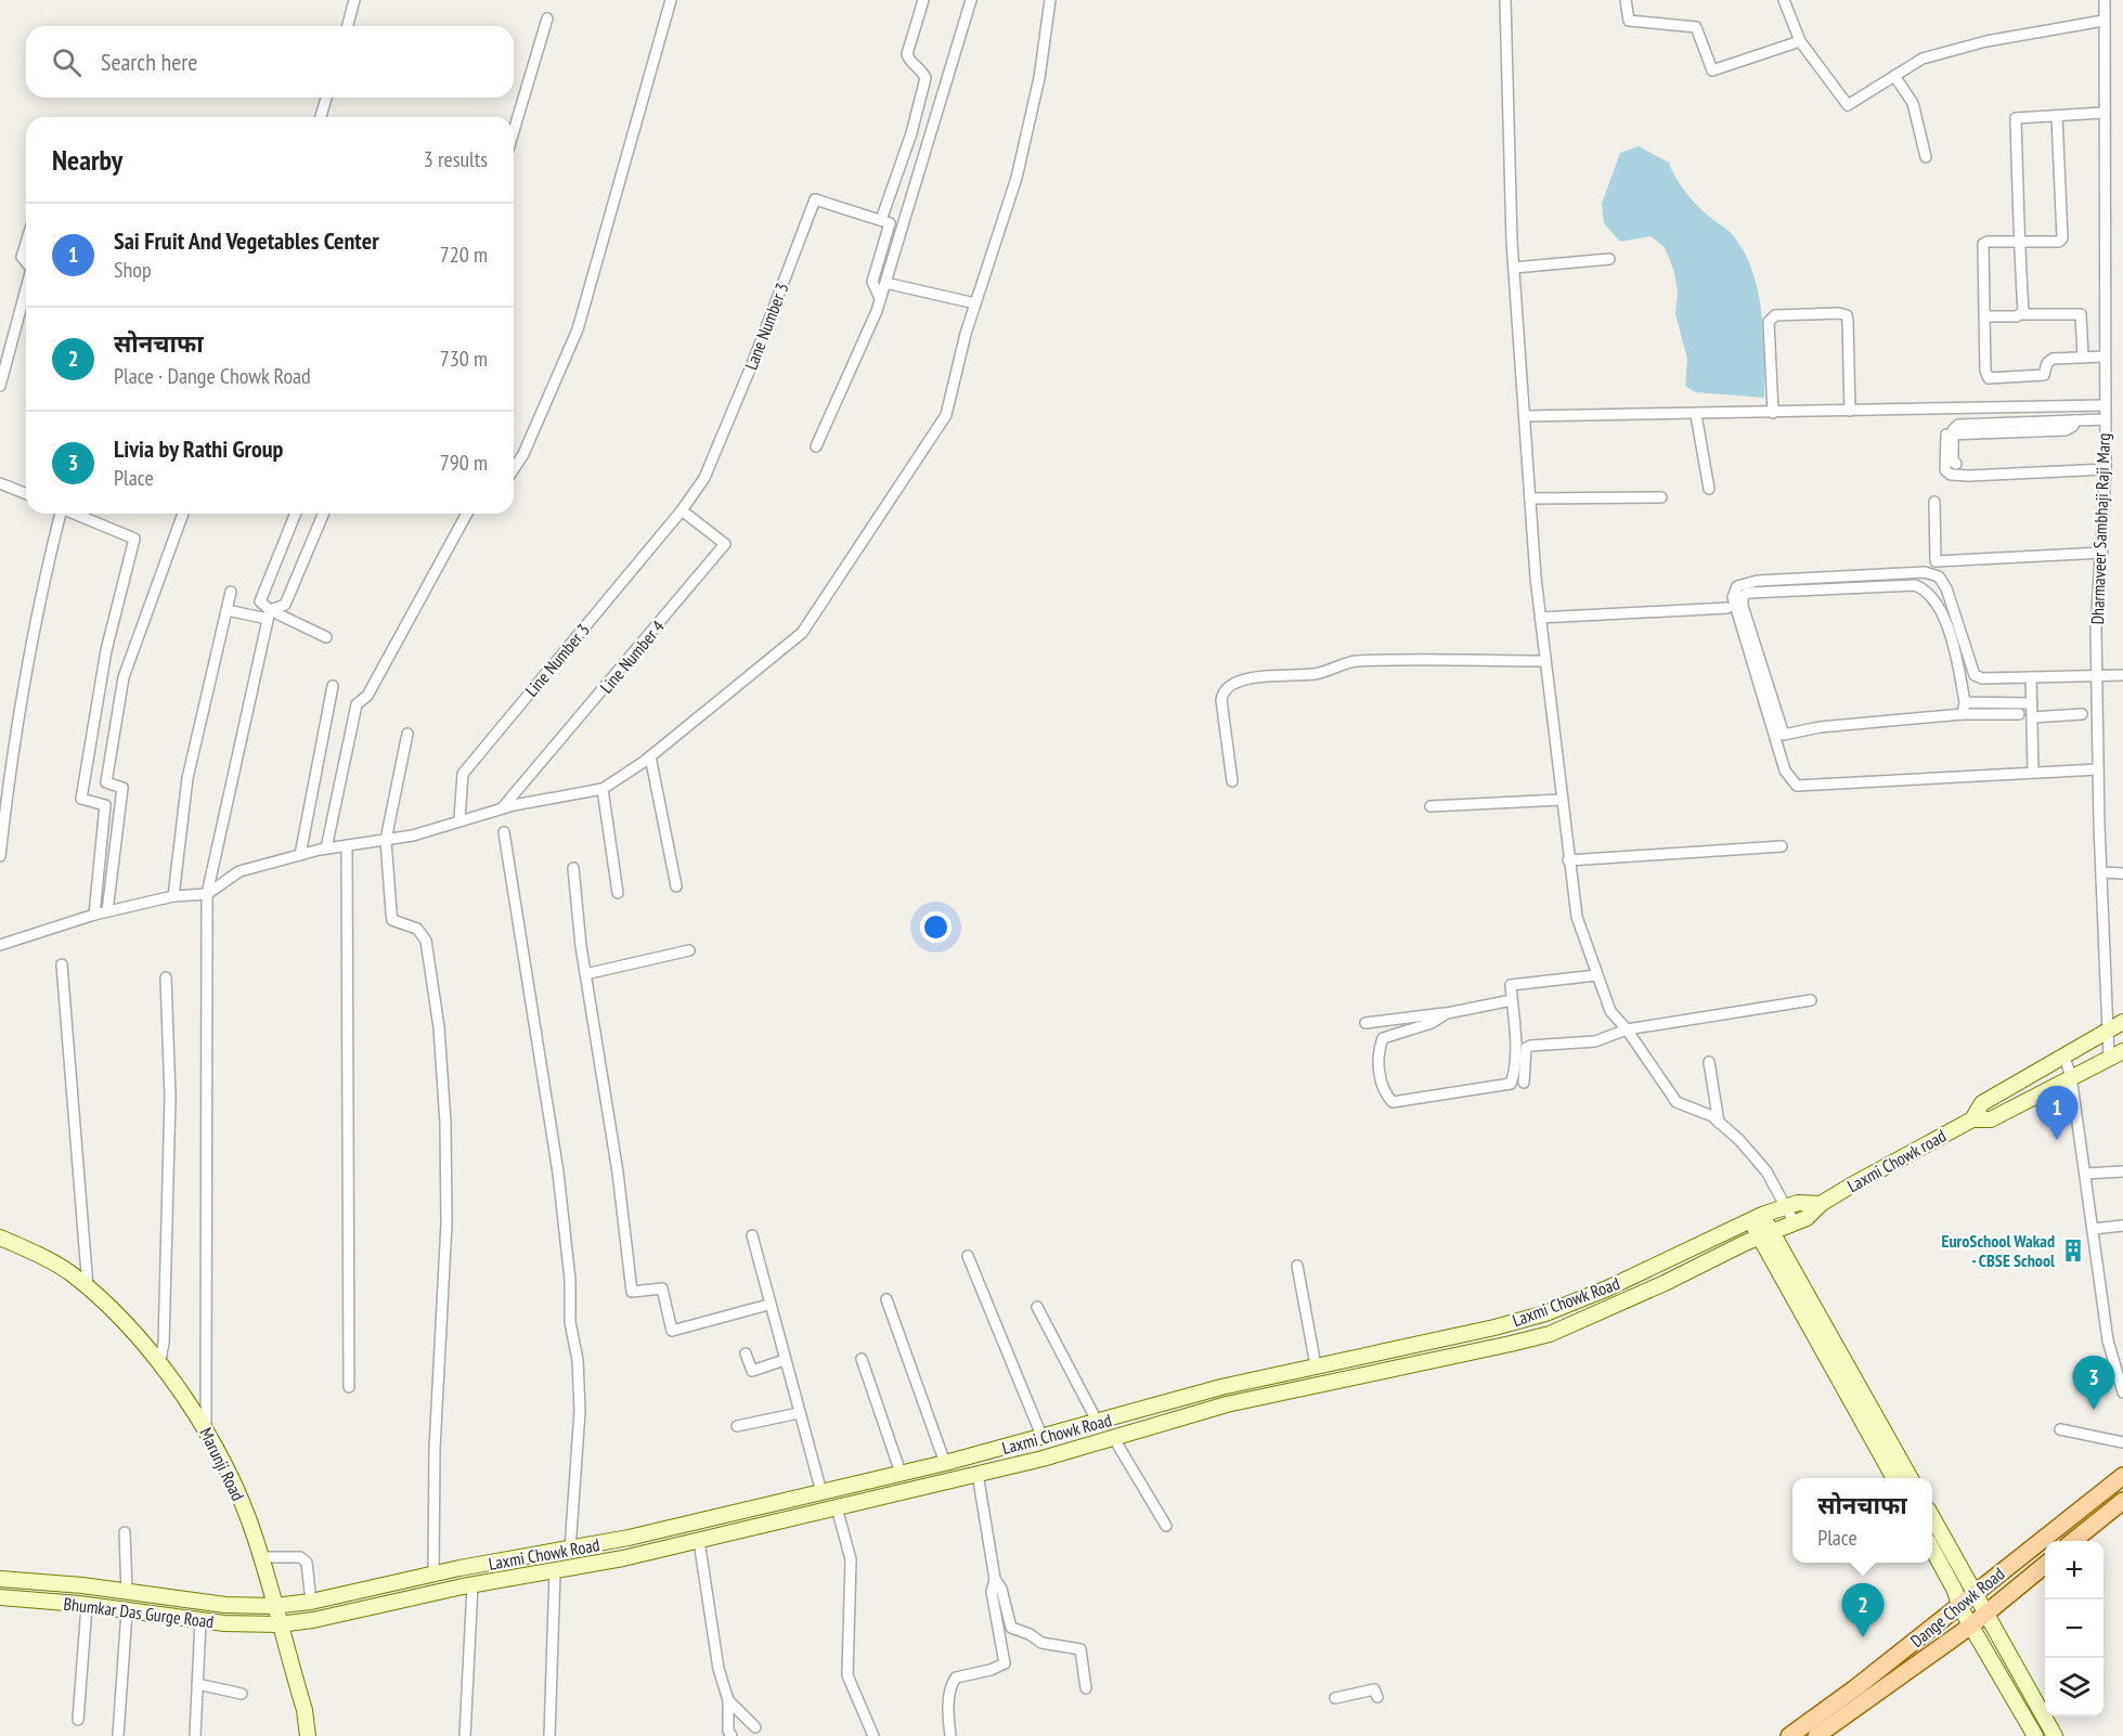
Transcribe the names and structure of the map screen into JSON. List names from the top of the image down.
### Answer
{
  "streets": {
    "main road": [
      "Laxmi Chowk road",
      "Laxmi Chowk Road",
      "Marunji Road",
      "Dange Chowk Road",
      "Bhumkar Das Gurge Road"
    ],
    "street": [
      "Lane Number 3",
      "Dharmaveer Sambhaji Raji Marg",
      "Line Number 4",
      "Line Number 3"
    ]
  },
  "crossings": [
    ["Lane Number 3", "Line Number 4"],
    ["Lane Number 3", "Line Number 3"],
    ["Dharmaveer Sambhaji Raji Marg", "Laxmi Chowk road"],
    ["Line Number 4", "Line Number 3"],
    ["Laxmi Chowk road", "Laxmi Chowk Road"],
    ["Laxmi Chowk Road", "Marunji Road"],
    ["Laxmi Chowk Road", "Bhumkar Das Gurge Road"],
    ["Marunji Road", "Bhumkar Das Gurge Road"]
  ],
  "places": {
    "building": ["EuroSchool Wakad - CBSE School"]
  },
  "page": {
    "search": "Search here",
    "heading": ["Nearby", "3 results"],
    "list": [
      {
        "mark": "1",
        "name": "Sai Fruit And Vegetables Center",
        "note": "Shop",
        "value": "720 m"
      },
      {
        "mark": "2",
        "name": "सोनचाफा",
        "note": "Place · Dange Chowk Road",
        "value": "730 m"
      },
      {
        "mark": "3",
        "name": "Livia by Rathi Group",
        "note": "Place",
        "value": "790 m"
      }
    ],
    "pins": ["1", "3", "2"],
    "popup": ["सोनचाफा", "Place"],
    "map_buttons": ["+", "−"]
  }
}
